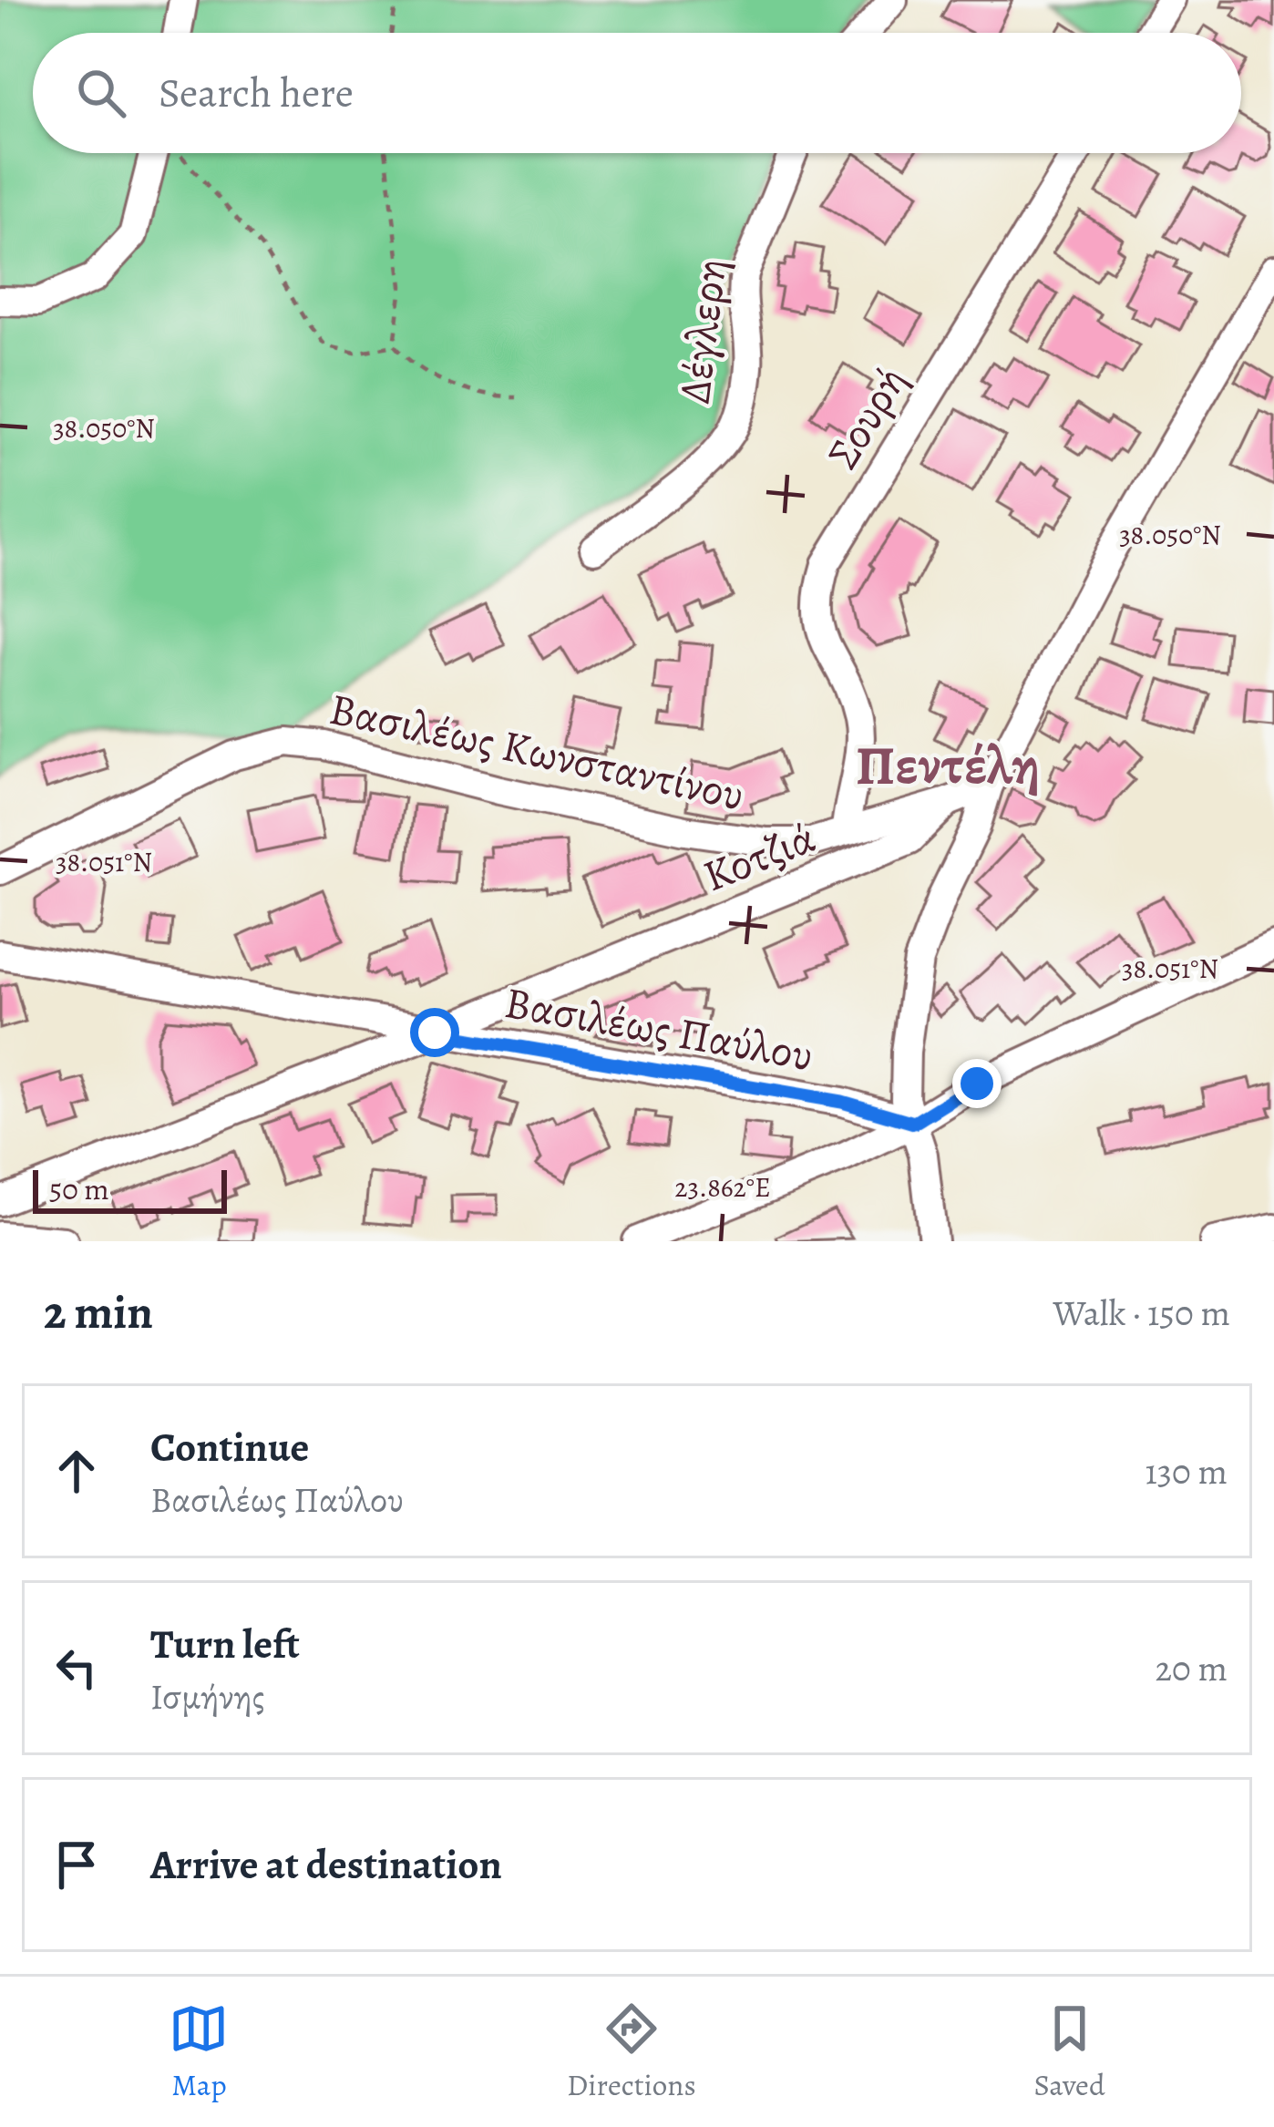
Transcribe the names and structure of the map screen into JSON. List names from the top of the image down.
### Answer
{
  "streets": {
    "street": [
      "Δέγλερη",
      "Σουρή",
      "Βασιλέως Κωνσταντίνου",
      "Κοτζιά",
      "Βασιλέως Παύλου"
    ]
  },
  "crossings": [
    ["Σουρή", "Βασιλέως Κωνσταντίνου"],
    ["Βασιλέως Κωνσταντίνου", "Κοτζιά"],
    ["Κοτζιά", "Βασιλέως Παύλου"]
  ],
  "districts": ["Πεντέλη"],
  "scale_bar": "50 m",
  "page": {
    "search": "Search here",
    "scale": "50 m",
    "heading": ["2 min", "Walk · 150 m"],
    "list": [
      ["Continue", "Βασιλέως Παύλου", "130 m"],
      ["Turn left", "Ισμήνης", "20 m"],
      "Arrive at destination"
    ],
    "nav": ["Map", "Directions", "Saved"]
  },
  "coordinates": ["38.050°N", "38.051°N", "23.862°E"]
}
